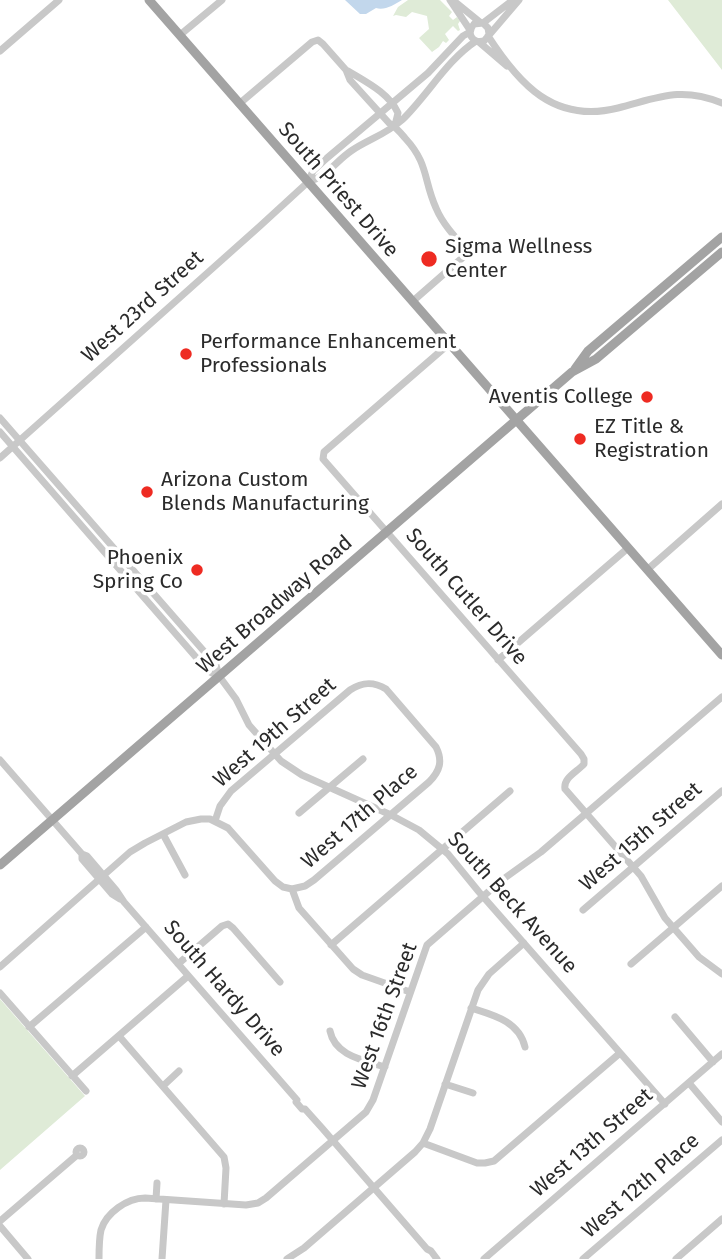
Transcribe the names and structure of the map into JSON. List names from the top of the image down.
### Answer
{
  "streets": {
    "main road": ["South Priest Drive", "West Broadway Road"],
    "street": [
      "West 23rd Street",
      "South Cutler Drive",
      "West 19th Street",
      "West 17th Place",
      "West 15th Street",
      "South Beck Avenue",
      "South Hardy Drive",
      "West 16th Street",
      "West 13th Street",
      "West 12th Place"
    ]
  },
  "crossings": [
    ["South Priest Drive", "West 23rd Street"],
    ["South Priest Drive", "South Cutler Drive"],
    ["South Priest Drive", "West Broadway Road"],
    ["South Cutler Drive", "West Broadway Road"],
    ["South Cutler Drive", "West 16th Street"],
    ["West Broadway Road", "South Beck Avenue"],
    ["West Broadway Road", "South Hardy Drive"],
    ["West 19th Street", "West 17th Place"],
    ["West 19th Street", "South Beck Avenue"],
    ["West 19th Street", "South Hardy Drive"],
    ["West 17th Place", "South Beck Avenue"],
    ["South Beck Avenue", "West 16th Street"],
    ["South Beck Avenue", "West 13th Street"],
    ["South Hardy Drive", "West 16th Street"]
  ],
  "places": [
    "Sigma Wellness Center",
    "Performance Enhancement Professionals",
    "Aventis College",
    "EZ Title & Registration",
    "Arizona Custom Blends Manufacturing",
    "Phoenix Spring Co"
  ]
}
